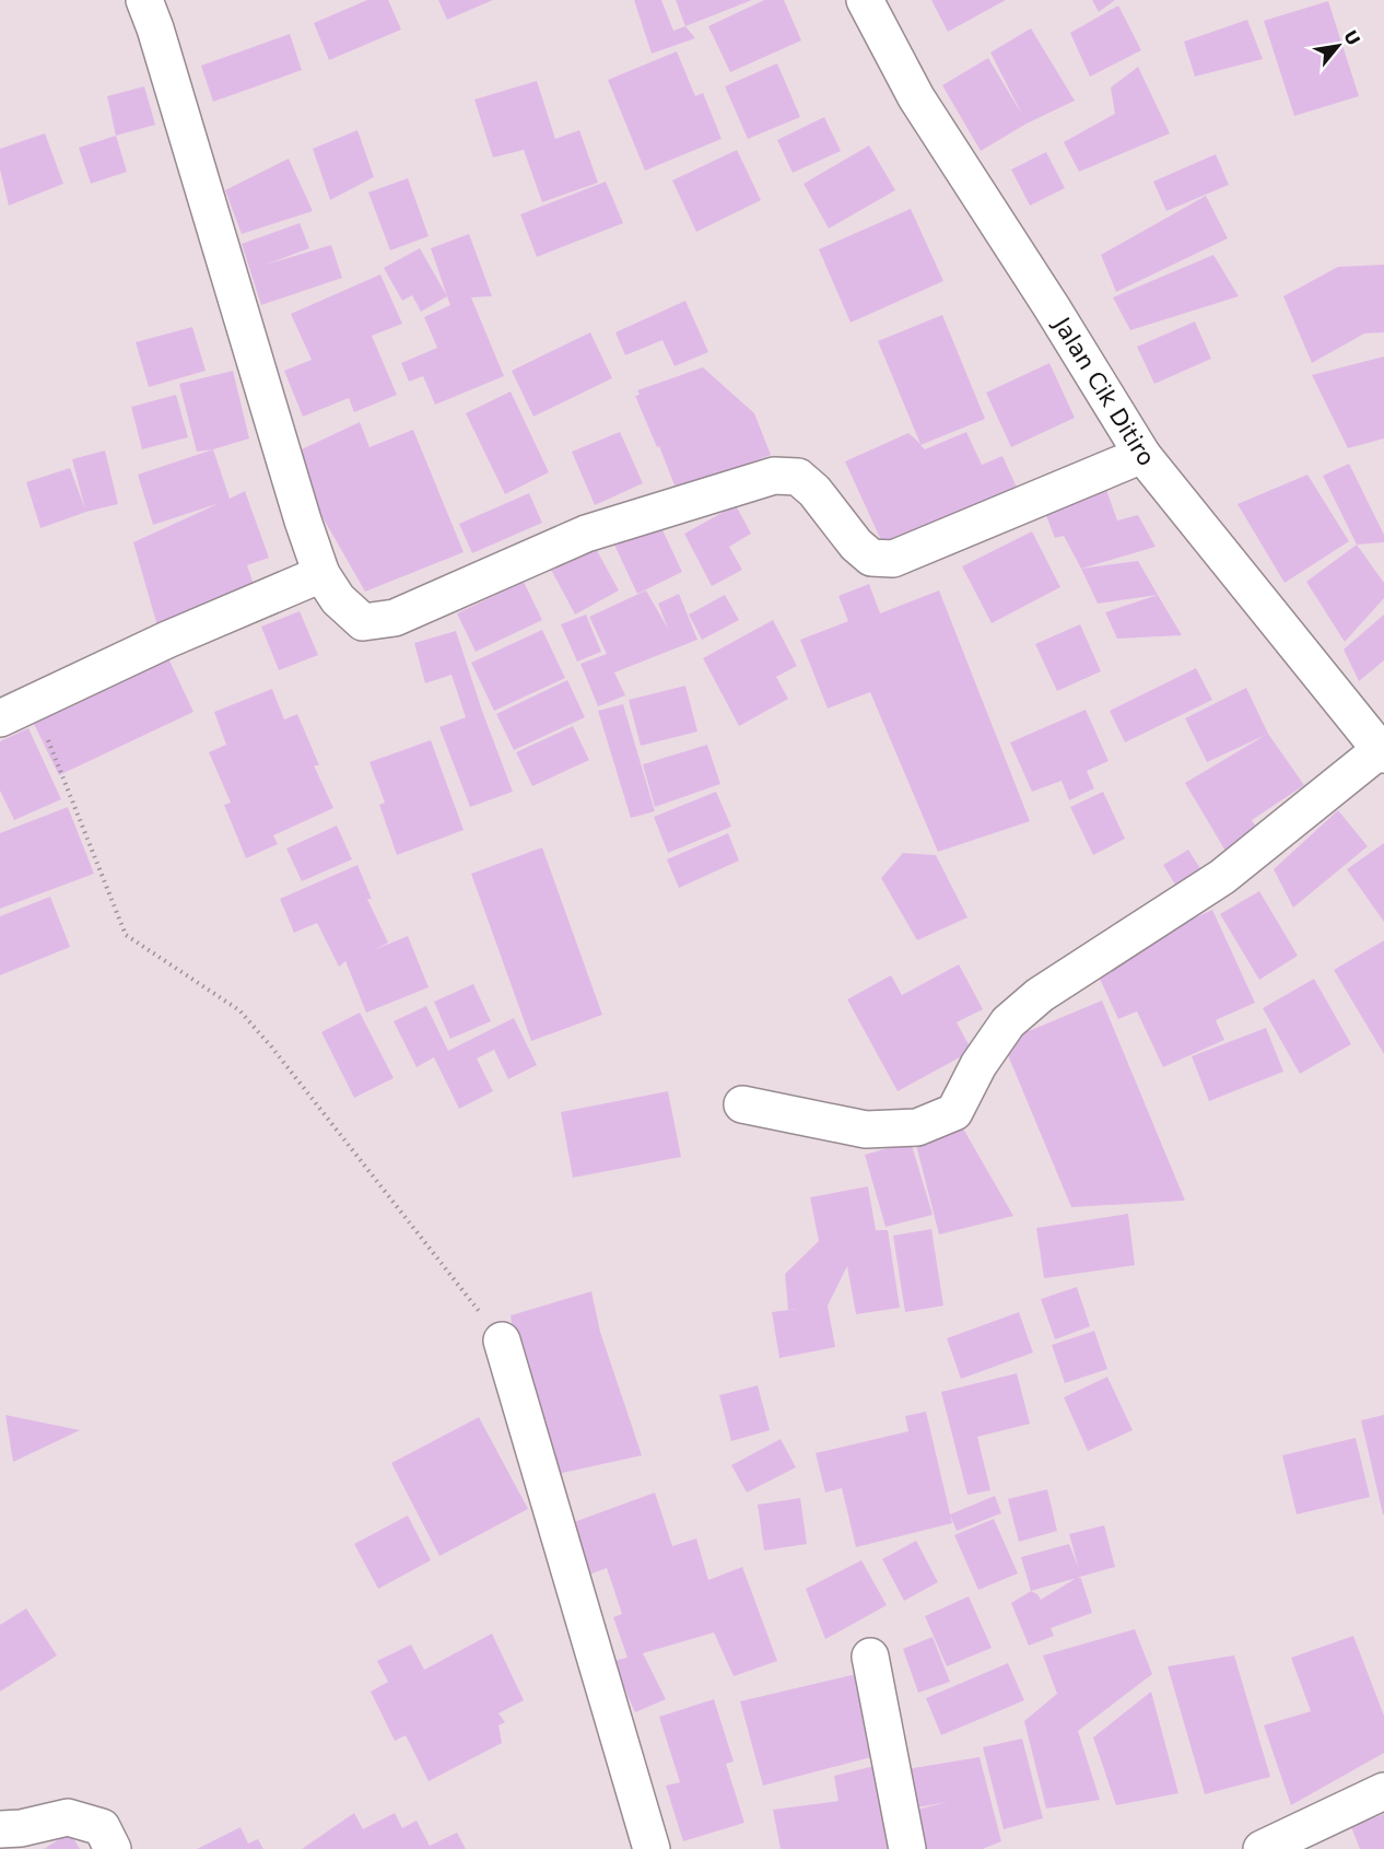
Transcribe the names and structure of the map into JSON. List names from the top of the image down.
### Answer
{
  "streets": {
    "street": ["Jalan Cik Ditiro"]
  },
  "north": "top right"
}
